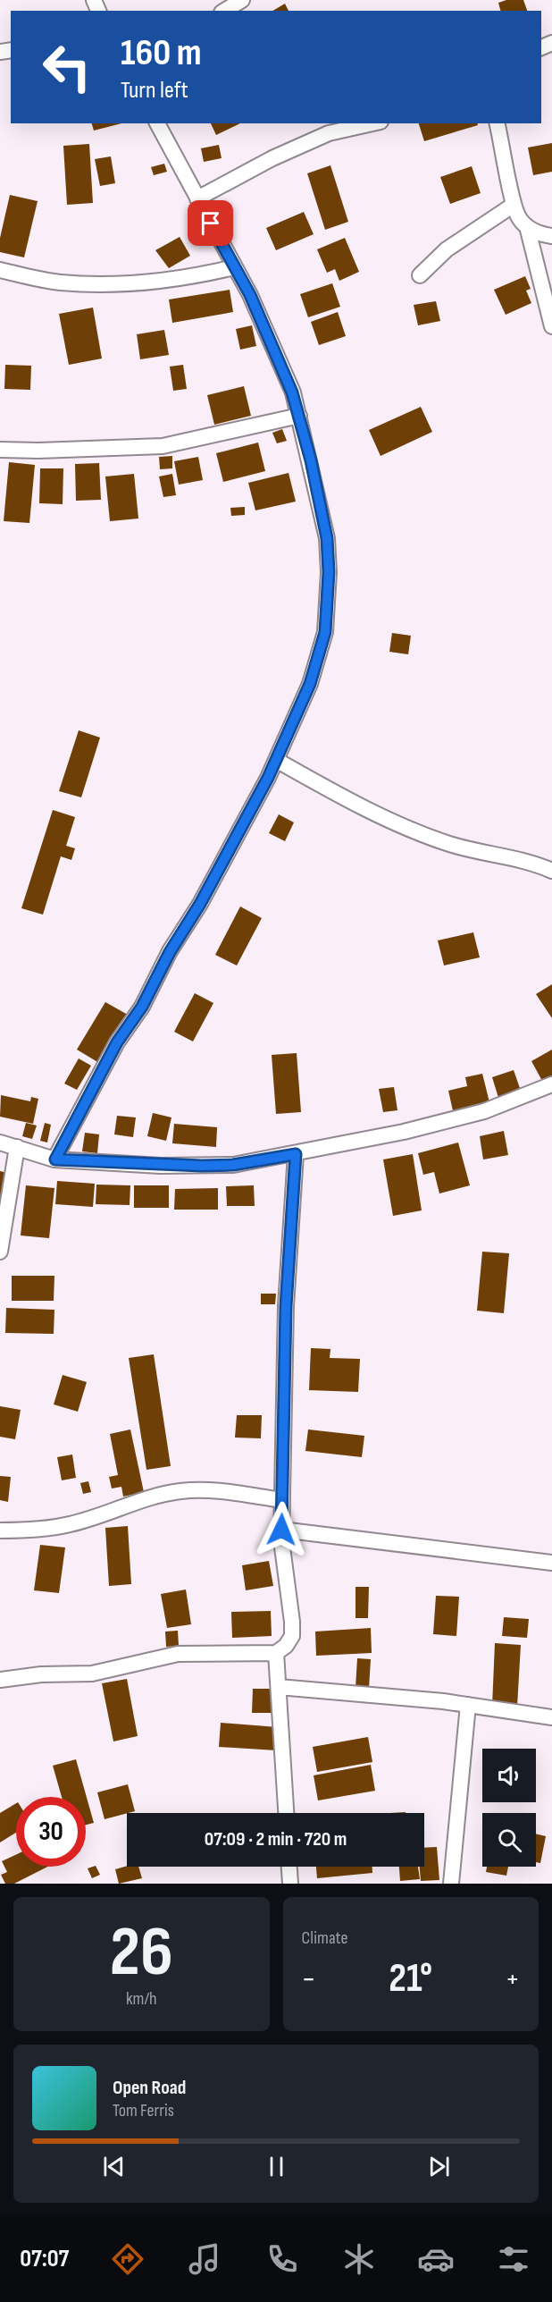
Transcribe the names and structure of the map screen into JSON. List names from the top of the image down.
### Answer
{
  "page": {
    "turn": ["160 m", "Turn left"],
    "limit": "30",
    "trip": "07:09 · 2 min · 720 m",
    "tile": [
      ["26", "km/h"],
      "Climate"
    ],
    "heat": ["−", "21°", "+"],
    "song": ["Open Road", "Tom Ferris"],
    "tabs": "07:07"
  }
}
